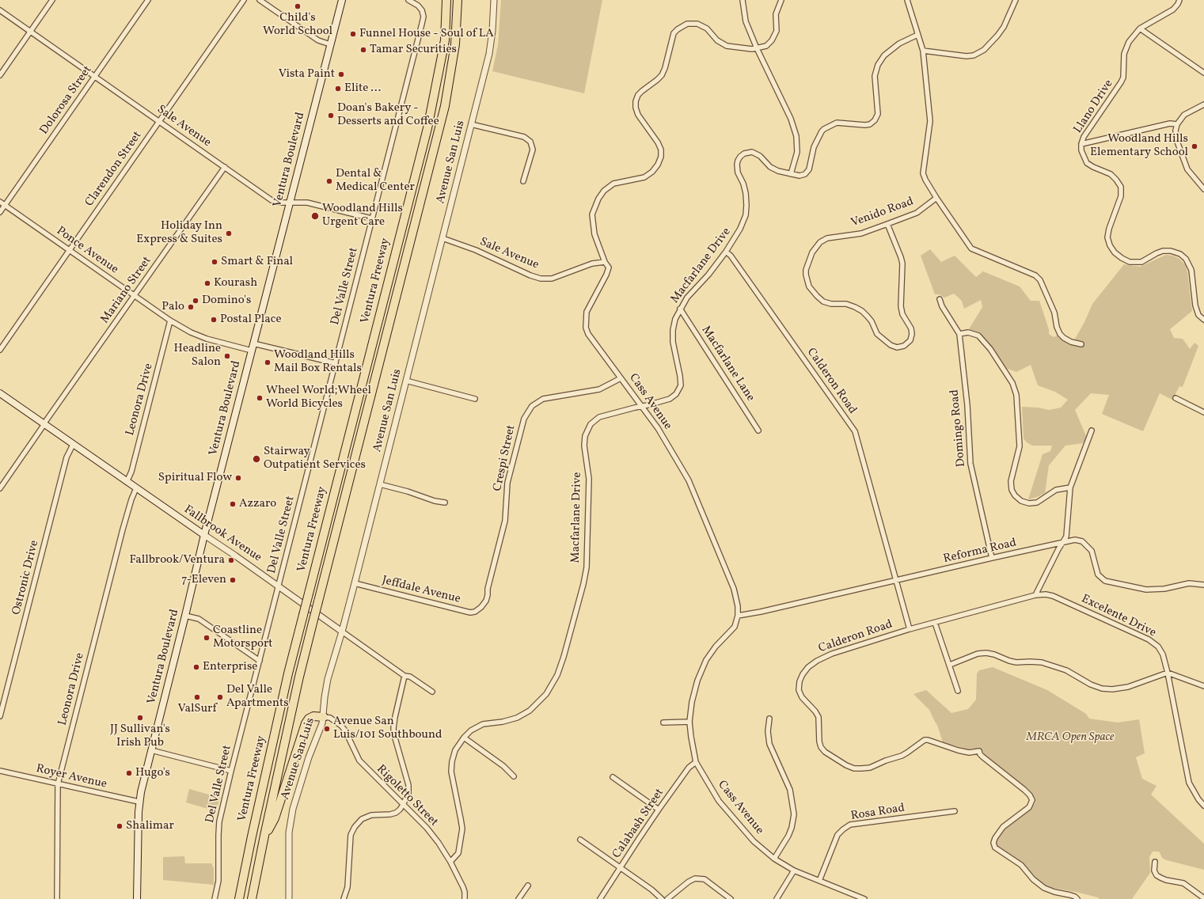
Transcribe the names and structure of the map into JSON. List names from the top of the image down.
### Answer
{
  "streets": {
    "highway": ["Ventura Freeway"],
    "main road": ["Ventura Boulevard", "Fallbrook Avenue"],
    "street": [
      "Dolorosa Street",
      "Llano Drive",
      "Sale Avenue",
      "Avenue San Luis",
      "Clarendon Street",
      "Venido Road",
      "Ponce Avenue",
      "Macfarlane Drive",
      "Del Valle Street",
      "Mariano Street",
      "Macfarlane Lane",
      "Calderon Road",
      "Leonora Drive",
      "Cass Avenue",
      "Domingo Road",
      "Crespi Street",
      "Reforma Road",
      "Ostronic Drive",
      "Jeffdale Avenue",
      "Excelente Drive",
      "Royer Avenue",
      "Rigoletto Street",
      "Rosa Road",
      "Calabash Street"
    ]
  },
  "crossings": [
    ["Dolorosa Street", "Sale Avenue"],
    ["Dolorosa Street", "Ponce Avenue"],
    ["Sale Avenue", "Ventura Boulevard"],
    ["Sale Avenue", "Avenue San Luis"],
    ["Sale Avenue", "Clarendon Street"],
    ["Sale Avenue", "Del Valle Street"],
    ["Sale Avenue", "Mariano Street"],
    ["Sale Avenue", "Cass Avenue"],
    ["Ventura Boulevard", "Ponce Avenue"],
    ["Ventura Boulevard", "Fallbrook Avenue"],
    ["Ventura Boulevard", "Royer Avenue"],
    ["Avenue San Luis", "Fallbrook Avenue"],
    ["Avenue San Luis", "Jeffdale Avenue"],
    ["Avenue San Luis", "Rigoletto Street"],
    ["Clarendon Street", "Ponce Avenue"],
    ["Ponce Avenue", "Mariano Street"],
    ["Ponce Avenue", "Leonora Drive"],
    ["Macfarlane Drive", "Macfarlane Lane"],
    ["Macfarlane Drive", "Calderon Road"],
    ["Macfarlane Drive", "Cass Avenue"],
    ["Macfarlane Drive", "Rigoletto Street"],
    ["Del Valle Street", "Fallbrook Avenue"],
    ["Mariano Street", "Fallbrook Avenue"],
    ["Calderon Road", "Reforma Road"],
    ["Calderon Road", "Excelente Drive"],
    ["Leonora Drive", "Fallbrook Avenue"],
    ["Leonora Drive", "Royer Avenue"],
    ["Cass Avenue", "Crespi Street"],
    ["Cass Avenue", "Reforma Road"],
    ["Cass Avenue", "Rosa Road"],
    ["Cass Avenue", "Calabash Street"],
    ["Domingo Road", "Reforma Road"],
    ["Crespi Street", "Jeffdale Avenue"],
    ["Fallbrook Avenue", "Ostronic Drive"]
  ],
  "parks": ["MRCA Open Space"],
  "places": [
    "Child's World School",
    "Funnel House - Soul of LA",
    "Tamar Securities",
    "Vista Paint",
    "Elite ...",
    "Doan's Bakery - Desserts and Coffee",
    "Woodland Hills Elementary School",
    "Dental & Medical Center",
    "Woodland Hills Urgent Care",
    "Holiday Inn Express & Suites",
    "Smart & Final",
    "Kourash",
    "Domino's",
    "Palo",
    "Postal Place",
    "Headline Salon",
    "Woodland Hills Mail Box Rentals",
    "Wheel World;Wheel World Bicycles",
    "Stairway Outpatient Services",
    "Spiritual Flow",
    "Azzaro",
    "Fallbrook/Ventura",
    "7-Eleven",
    "Coastline Motorsport",
    "Enterprise",
    "ValSurf",
    "Del Valle Apartments",
    "JJ Sullivan's Irish Pub",
    "Avenue San Luis/101 Southbound",
    "Hugo's",
    "Shalimar"
  ]
}
